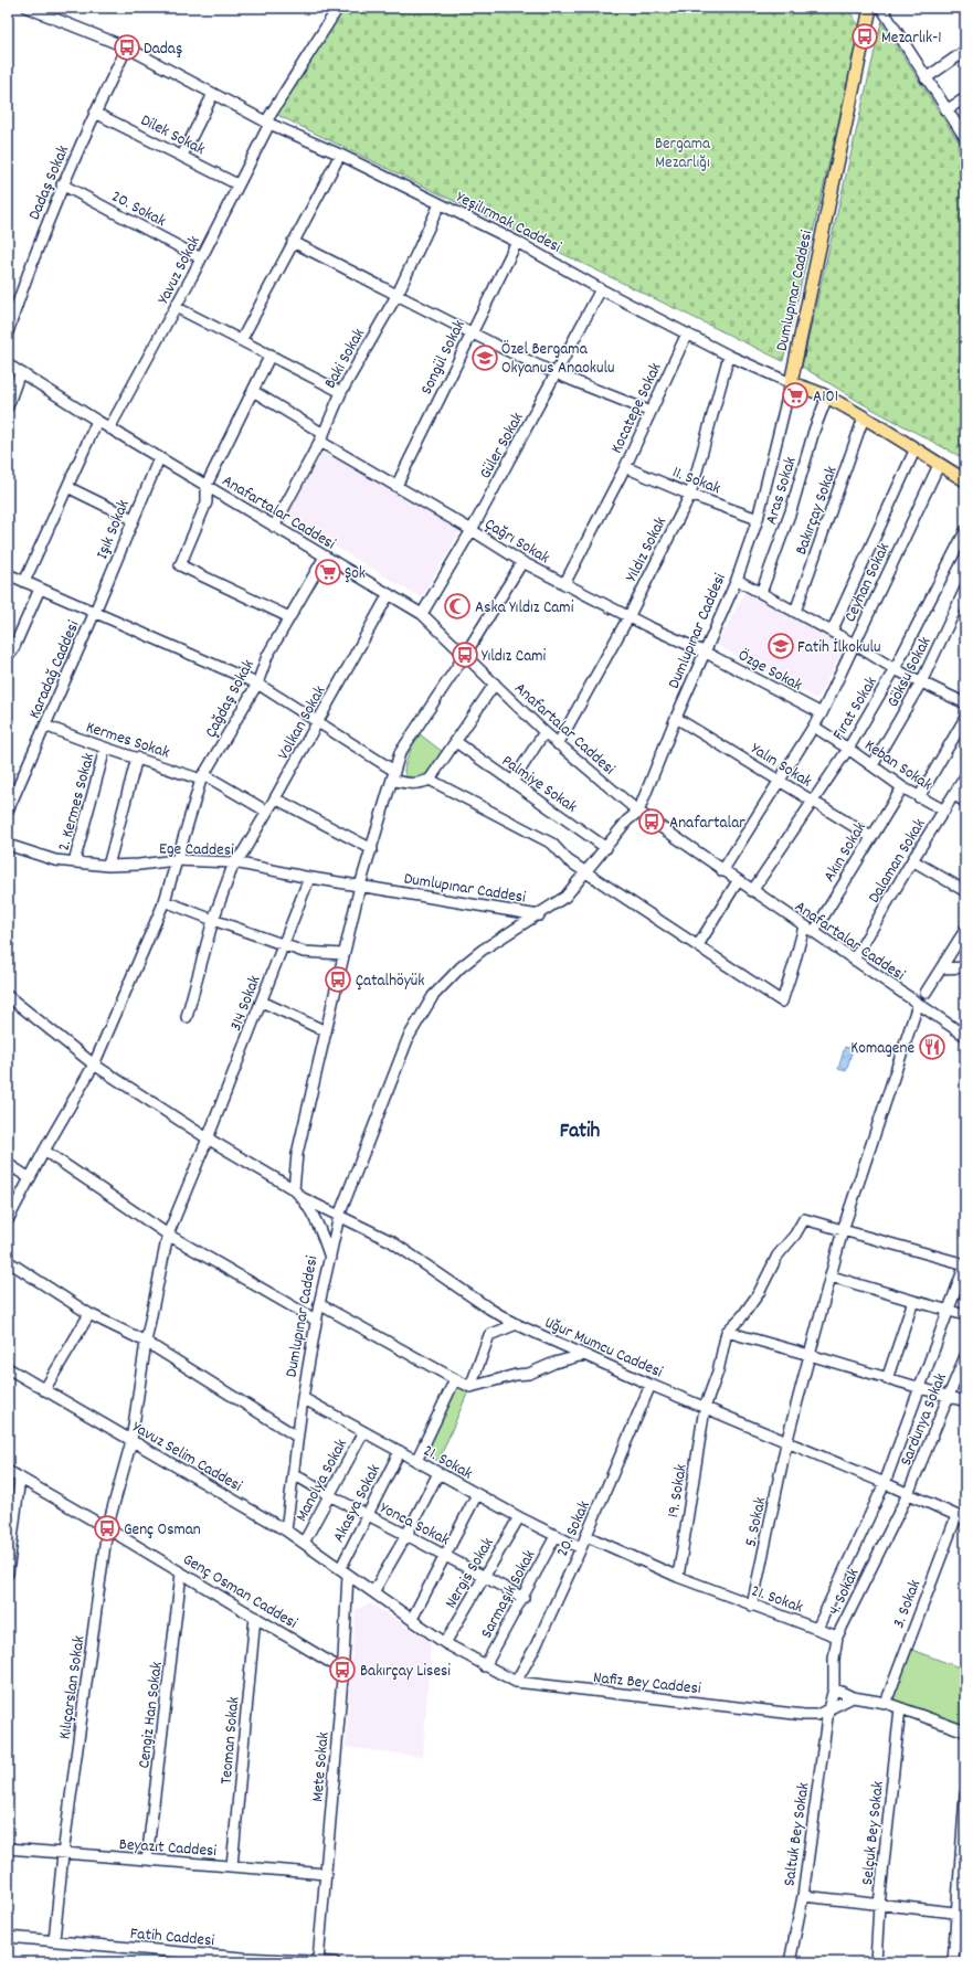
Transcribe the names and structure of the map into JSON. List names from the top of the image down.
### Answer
{
  "streets": {
    "main road": ["Yeşilırmak Caddesi", "Dumlupınar Caddesi"],
    "street": [
      "Dilek Sokak",
      "Dadaş Sokak",
      "20. Sokak",
      "Yavuz Sokak",
      "Songül Sokak",
      "Baki Sokak",
      "Kocatepe Sokak",
      "Güler Sokak",
      "11. Sokak",
      "Aras Sokak",
      "Bakırçay Sokak",
      "Anafartalar Caddesi",
      "Işık Sokak",
      "Çağrı Sokak",
      "Yıldız Sokak",
      "Ceyhan Sokak",
      "Karadağ Caddesi",
      "Özge Sokak",
      "Göksu Sokak",
      "Çağdaş Sokak",
      "Fırat Sokak",
      "Volkan Sokak",
      "Kermes Sokak",
      "Yalın Sokak",
      "Keban Sokak",
      "Palmiye Sokak",
      "2. Kermes Sokak",
      "Ege Caddesi",
      "Akın Sokak",
      "Dalaman Sokak",
      "314 Sokak",
      "Uğur Mumcu Caddesi",
      "Sardunya Sokak",
      "Yavuz Selim Caddesi",
      "21. Sokak",
      "Manolya Sokak",
      "19. Sokak",
      "Akasya Sokak",
      "5. Sokak",
      "Yonca Sokak",
      "Nergis Sokak",
      "Genç Osman Caddesi",
      "4. Sokak",
      "Sarmaşık Sokak",
      "3. Sokak",
      "Nafiz Bey Caddesi",
      "Kılıçarslan Sokak",
      "Cengiz Han Sokak",
      "Teoman Sokak",
      "Mete Sokak",
      "Selçuk Bey Sokak",
      "Saltuk Bey Sokak",
      "Beyazıt Caddesi",
      "Fatih Caddesi"
    ]
  },
  "crossings": [
    ["Dilek Sokak", "Dadaş Sokak"],
    ["Dilek Sokak", "Yavuz Sokak"],
    ["Dadaş Sokak", "20. Sokak"],
    ["Dadaş Sokak", "Yeşilırmak Caddesi"],
    ["20. Sokak", "Yavuz Sokak"],
    ["20. Sokak", "Uğur Mumcu Caddesi"],
    ["20. Sokak", "21. Sokak"],
    ["20. Sokak", "Nafiz Bey Caddesi"],
    ["Yeşilırmak Caddesi", "Yavuz Sokak"],
    ["Yeşilırmak Caddesi", "Dumlupınar Caddesi"],
    ["Yeşilırmak Caddesi", "Songül Sokak"],
    ["Yeşilırmak Caddesi", "Baki Sokak"],
    ["Yeşilırmak Caddesi", "Kocatepe Sokak"],
    ["Yeşilırmak Caddesi", "Güler Sokak"],
    ["Yeşilırmak Caddesi", "Aras Sokak"],
    ["Yeşilırmak Caddesi", "Bakırçay Sokak"],
    ["Yeşilırmak Caddesi", "Yıldız Sokak"],
    ["Yeşilırmak Caddesi", "Ceyhan Sokak"],
    ["Yavuz Sokak", "Anafartalar Caddesi"],
    ["Dumlupınar Caddesi", "11. Sokak"],
    ["Dumlupınar Caddesi", "Anafartalar Caddesi"],
    ["Dumlupınar Caddesi", "Çağrı Sokak"],
    ["Dumlupınar Caddesi", "Özge Sokak"],
    ["Dumlupınar Caddesi", "Çağdaş Sokak"],
    ["Dumlupınar Caddesi", "Yalın Sokak"],
    ["Dumlupınar Caddesi", "Palmiye Sokak"],
    ["Dumlupınar Caddesi", "Ege Caddesi"],
    ["Dumlupınar Caddesi", "314 Sokak"],
    ["Dumlupınar Caddesi", "Uğur Mumcu Caddesi"],
    ["Dumlupınar Caddesi", "Yavuz Selim Caddesi"],
    ["Dumlupınar Caddesi", "21. Sokak"],
    ["Dumlupınar Caddesi", "Yonca Sokak"],
    ["Songül Sokak", "Çağrı Sokak"],
    ["Baki Sokak", "Anafartalar Caddesi"],
    ["Baki Sokak", "Çağrı Sokak"],
    ["Kocatepe Sokak", "11. Sokak"],
    ["Kocatepe Sokak", "Çağrı Sokak"],
    ["Güler Sokak", "Anafartalar Caddesi"],
    ["Güler Sokak", "Çağrı Sokak"],
    ["11. Sokak", "Yıldız Sokak"],
    ["Anafartalar Caddesi", "Işık Sokak"],
    ["Anafartalar Caddesi", "Yıldız Sokak"],
    ["Anafartalar Caddesi", "Ceyhan Sokak"],
    ["Anafartalar Caddesi", "Çağdaş Sokak"],
    ["Anafartalar Caddesi", "Fırat Sokak"],
    ["Anafartalar Caddesi", "Volkan Sokak"],
    ["Anafartalar Caddesi", "Akın Sokak"],
    ["Anafartalar Caddesi", "Dalaman Sokak"],
    ["Anafartalar Caddesi", "5. Sokak"],
    ["Işık Sokak", "Karadağ Caddesi"],
    ["Çağrı Sokak", "Yıldız Sokak"],
    ["Çağrı Sokak", "Özge Sokak"],
    ["Ceyhan Sokak", "Özge Sokak"],
    ["Ceyhan Sokak", "Yalın Sokak"],
    ["Ceyhan Sokak", "Keban Sokak"],
    ["Karadağ Caddesi", "Kermes Sokak"],
    ["Göksu Sokak", "Keban Sokak"],
    ["Çağdaş Sokak", "Kermes Sokak"],
    ["Çağdaş Sokak", "Ege Caddesi"],
    ["Fırat Sokak", "Yalın Sokak"],
    ["Fırat Sokak", "Keban Sokak"],
    ["Volkan Sokak", "Kermes Sokak"],
    ["Volkan Sokak", "Ege Caddesi"],
    ["Kermes Sokak", "2. Kermes Sokak"],
    ["Yalın Sokak", "Akın Sokak"],
    ["Keban Sokak", "Akın Sokak"],
    ["Keban Sokak", "Dalaman Sokak"],
    ["2. Kermes Sokak", "Ege Caddesi"],
    ["Ege Caddesi", "314 Sokak"],
    ["314 Sokak", "Kılıçarslan Sokak"],
    ["Uğur Mumcu Caddesi", "Sardunya Sokak"],
    ["Uğur Mumcu Caddesi", "19. Sokak"],
    ["Uğur Mumcu Caddesi", "5. Sokak"],
    ["Uğur Mumcu Caddesi", "4. Sokak"],
    ["Uğur Mumcu Caddesi", "3. Sokak"],
    ["Sardunya Sokak", "4. Sokak"],
    ["Yavuz Selim Caddesi", "Manolya Sokak"],
    ["Yavuz Selim Caddesi", "Akasya Sokak"],
    ["Yavuz Selim Caddesi", "Nafiz Bey Caddesi"],
    ["Yavuz Selim Caddesi", "Kılıçarslan Sokak"],
    ["Yavuz Selim Caddesi", "Mete Sokak"],
    ["21. Sokak", "Manolya Sokak"],
    ["21. Sokak", "19. Sokak"],
    ["21. Sokak", "Akasya Sokak"],
    ["21. Sokak", "5. Sokak"],
    ["21. Sokak", "Nergis Sokak"],
    ["21. Sokak", "4. Sokak"],
    ["21. Sokak", "Sarmaşık Sokak"],
    ["Manolya Sokak", "Yonca Sokak"],
    ["Akasya Sokak", "Yonca Sokak"],
    ["Akasya Sokak", "Nafiz Bey Caddesi"],
    ["Akasya Sokak", "Mete Sokak"],
    ["Yonca Sokak", "Nergis Sokak"],
    ["Yonca Sokak", "Sarmaşık Sokak"],
    ["Nergis Sokak", "Nafiz Bey Caddesi"],
    ["Genç Osman Caddesi", "Kılıçarslan Sokak"],
    ["Genç Osman Caddesi", "Cengiz Han Sokak"],
    ["Genç Osman Caddesi", "Teoman Sokak"],
    ["Genç Osman Caddesi", "Mete Sokak"],
    ["4. Sokak", "Nafiz Bey Caddesi"],
    ["4. Sokak", "Saltuk Bey Sokak"],
    ["Sarmaşık Sokak", "Nafiz Bey Caddesi"],
    ["Nafiz Bey Caddesi", "Mete Sokak"],
    ["Nafiz Bey Caddesi", "Saltuk Bey Sokak"],
    ["Kılıçarslan Sokak", "Beyazıt Caddesi"],
    ["Kılıçarslan Sokak", "Fatih Caddesi"],
    ["Cengiz Han Sokak", "Beyazıt Caddesi"],
    ["Teoman Sokak", "Beyazıt Caddesi"],
    ["Mete Sokak", "Beyazıt Caddesi"],
    ["Mete Sokak", "Fatih Caddesi"]
  ],
  "districts": ["Fatih"],
  "parks": ["Bergama Mezarlığı"],
  "places": {
    "bus stop": [
      "Mezarlık-1",
      "Dadaş",
      "Yıldız Cami",
      "Anafartalar",
      "Çatalhöyük",
      "Genç Osman",
      "Bakırçay Lisesi"
    ],
    "school or university": ["Özel Bergama Okyanus Anaokulu", "Fatih İlkokulu"],
    "supermarket": ["A101", "Şok"],
    "mosque": ["Aska Yıldız Cami"],
    "restaurant": ["Komagene"]
  }
}
